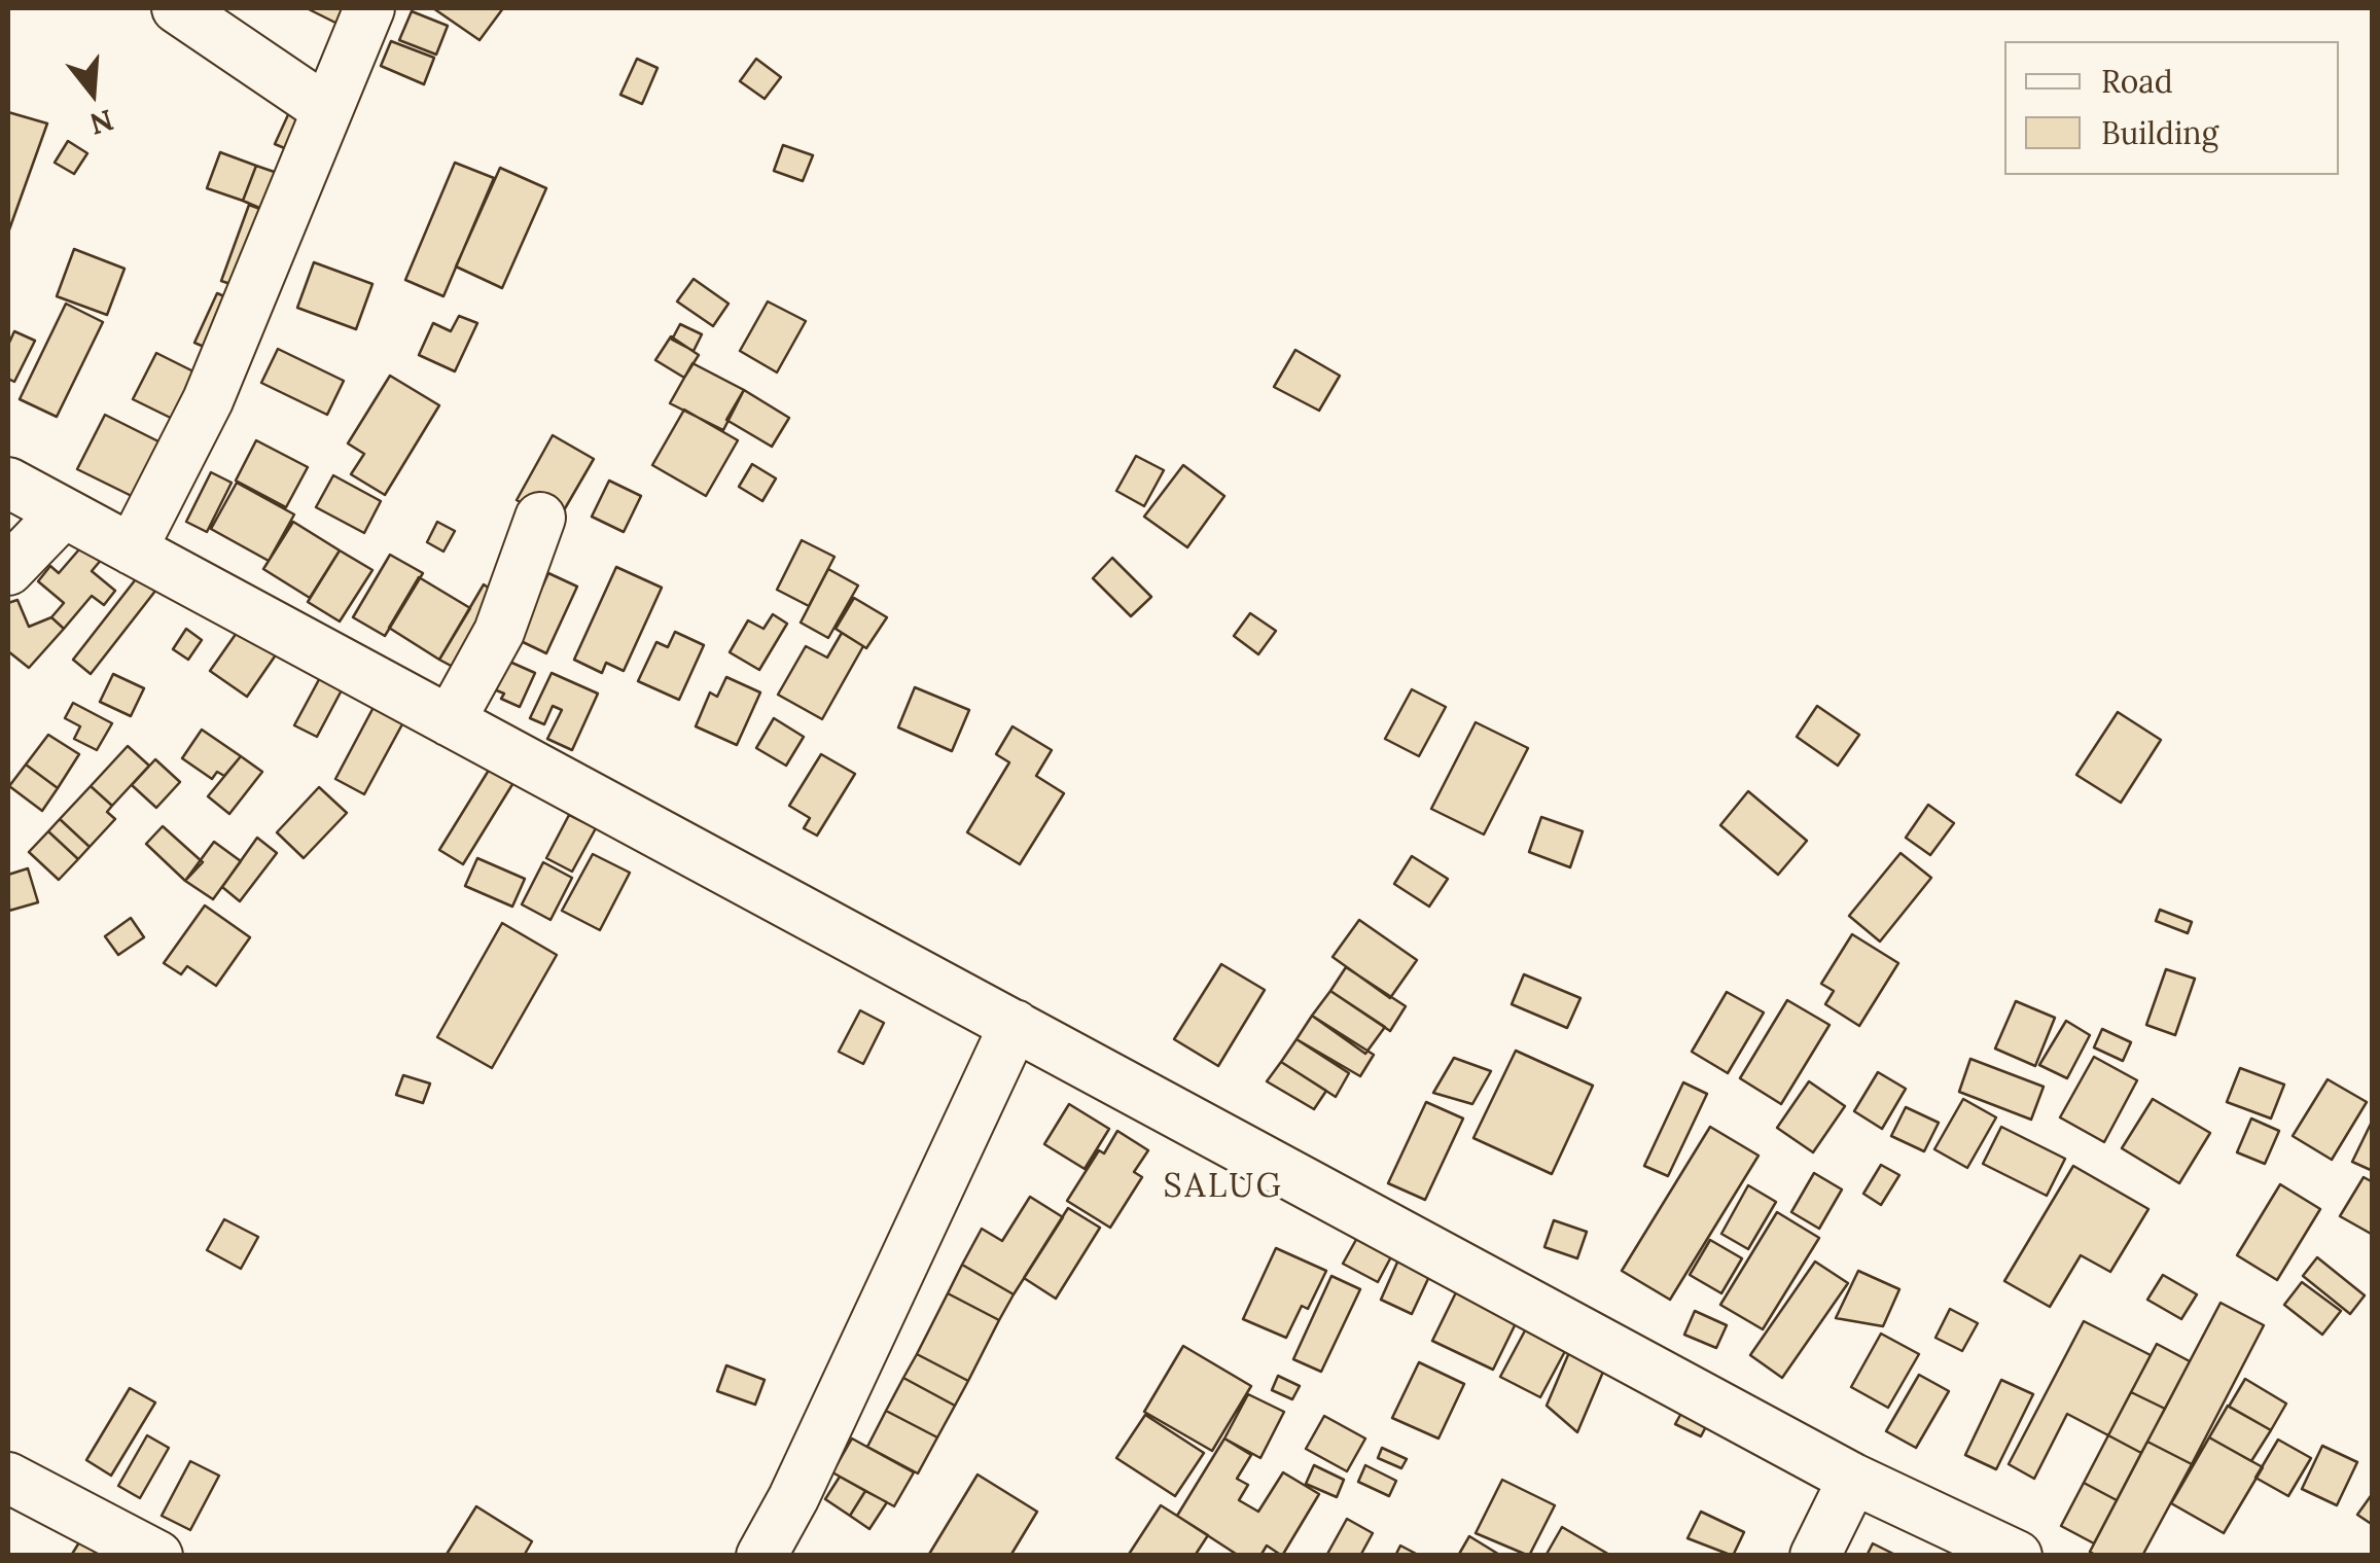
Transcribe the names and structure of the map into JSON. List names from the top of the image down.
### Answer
{
  "districts": ["SALUG"],
  "legend": ["Road", "Building"],
  "north": "bottom"
}
